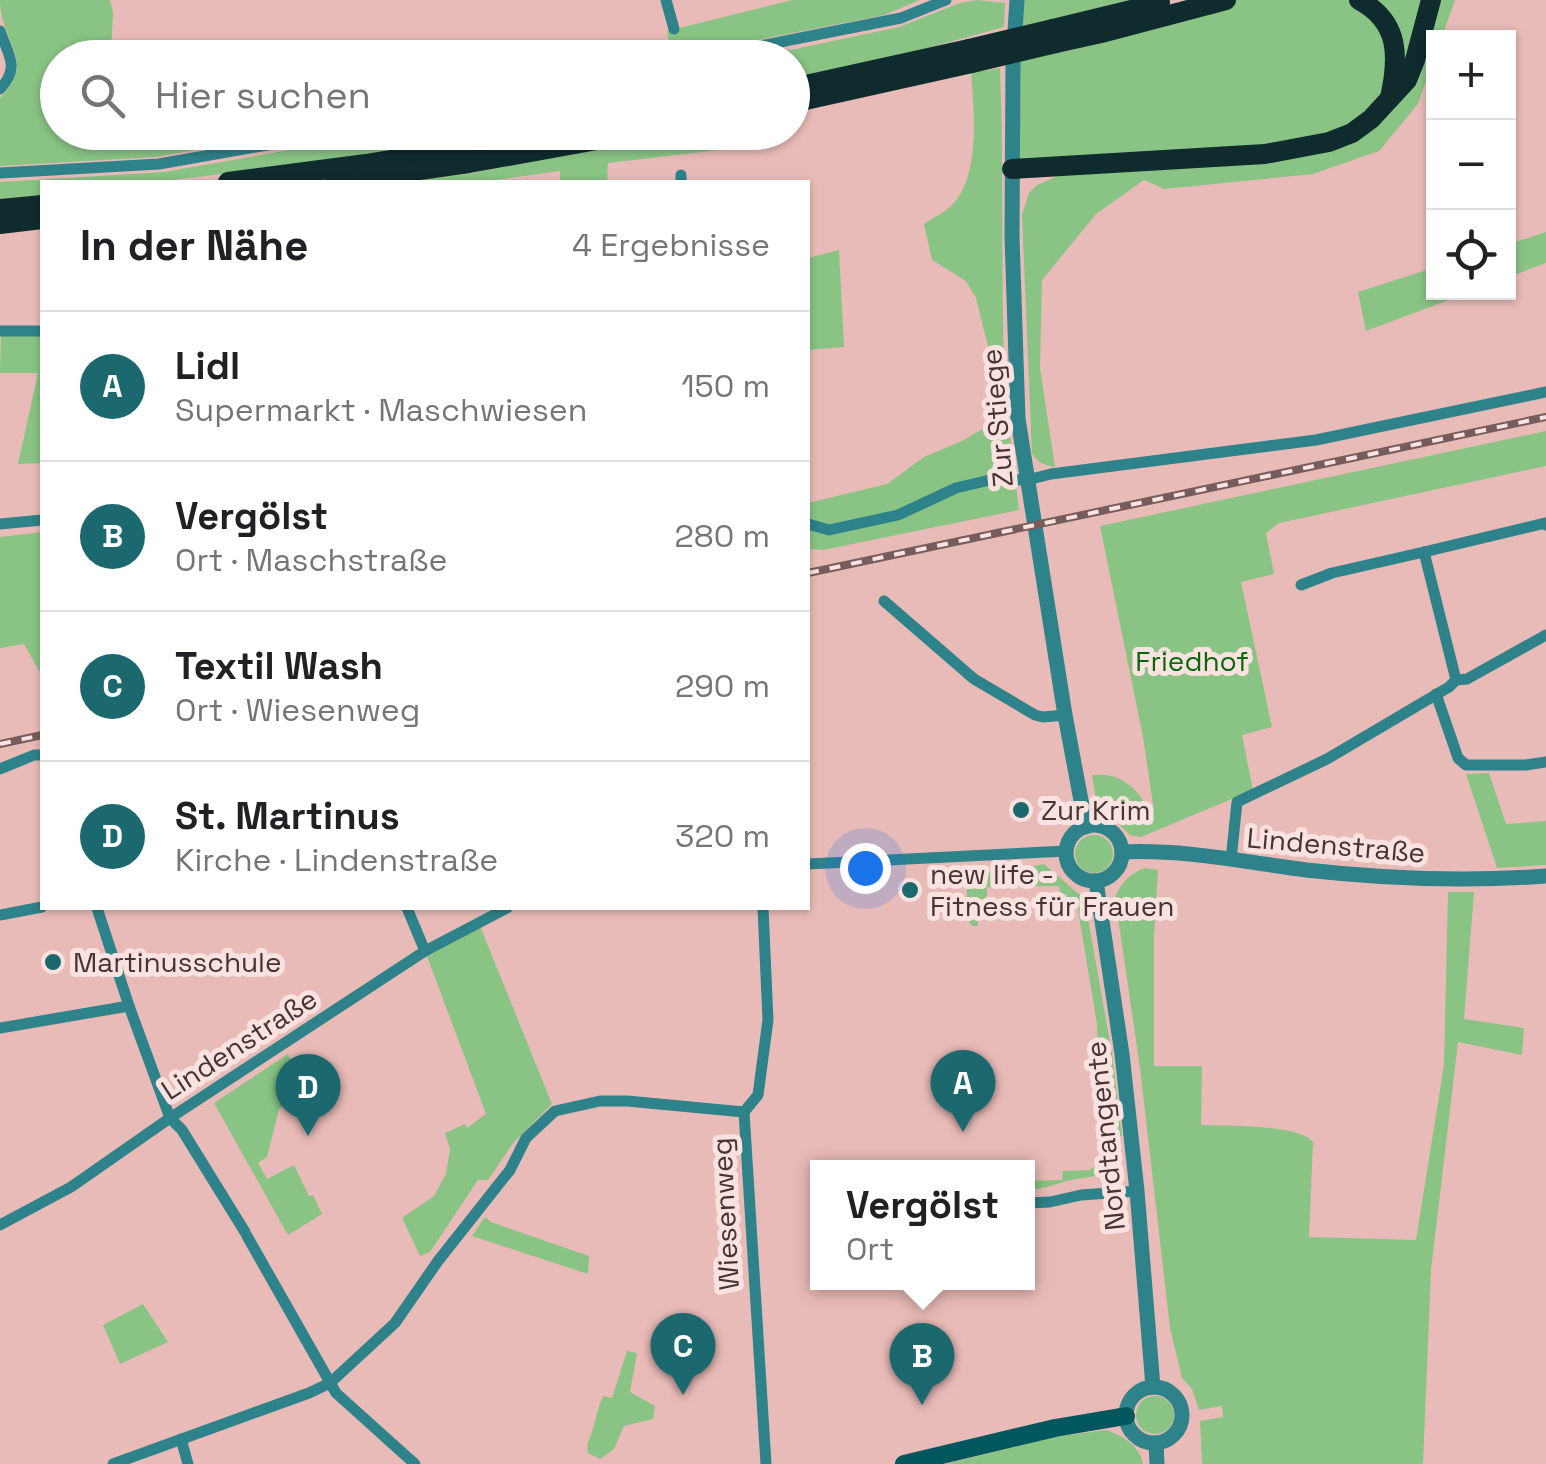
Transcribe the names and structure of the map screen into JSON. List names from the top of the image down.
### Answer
{
  "streets": {
    "street": [
      "Zur Stiege",
      "Lindenstraße",
      "Nordtangente",
      "Wiesenweg"
    ]
  },
  "crossings": [
    ["Zur Stiege", "Lindenstraße"],
    ["Zur Stiege", "Nordtangente"],
    ["Lindenstraße", "Nordtangente"]
  ],
  "parks": ["Friedhof"],
  "places": ["Zur Krim", "new life - Fitness für Frauen", "Martinusschule"],
  "page": {
    "map_buttons": ["+", "−"],
    "search": "Hier suchen",
    "heading": ["In der Nähe", "4 Ergebnisse"],
    "list": [
      {
        "mark": "A",
        "name": "Lidl",
        "note": "Supermarkt · Maschwiesen",
        "value": "150 m"
      },
      {
        "mark": "B",
        "name": "Vergölst",
        "note": "Ort · Maschstraße",
        "value": "280 m"
      },
      {
        "mark": "C",
        "name": "Textil Wash",
        "note": "Ort · Wiesenweg",
        "value": "290 m"
      },
      {
        "mark": "D",
        "name": "St. Martinus",
        "note": "Kirche · Lindenstraße",
        "value": "320 m"
      }
    ],
    "pins": [
      "A",
      "D",
      "C",
      "B"
    ],
    "popup": ["Vergölst", "Ort"]
  }
}
